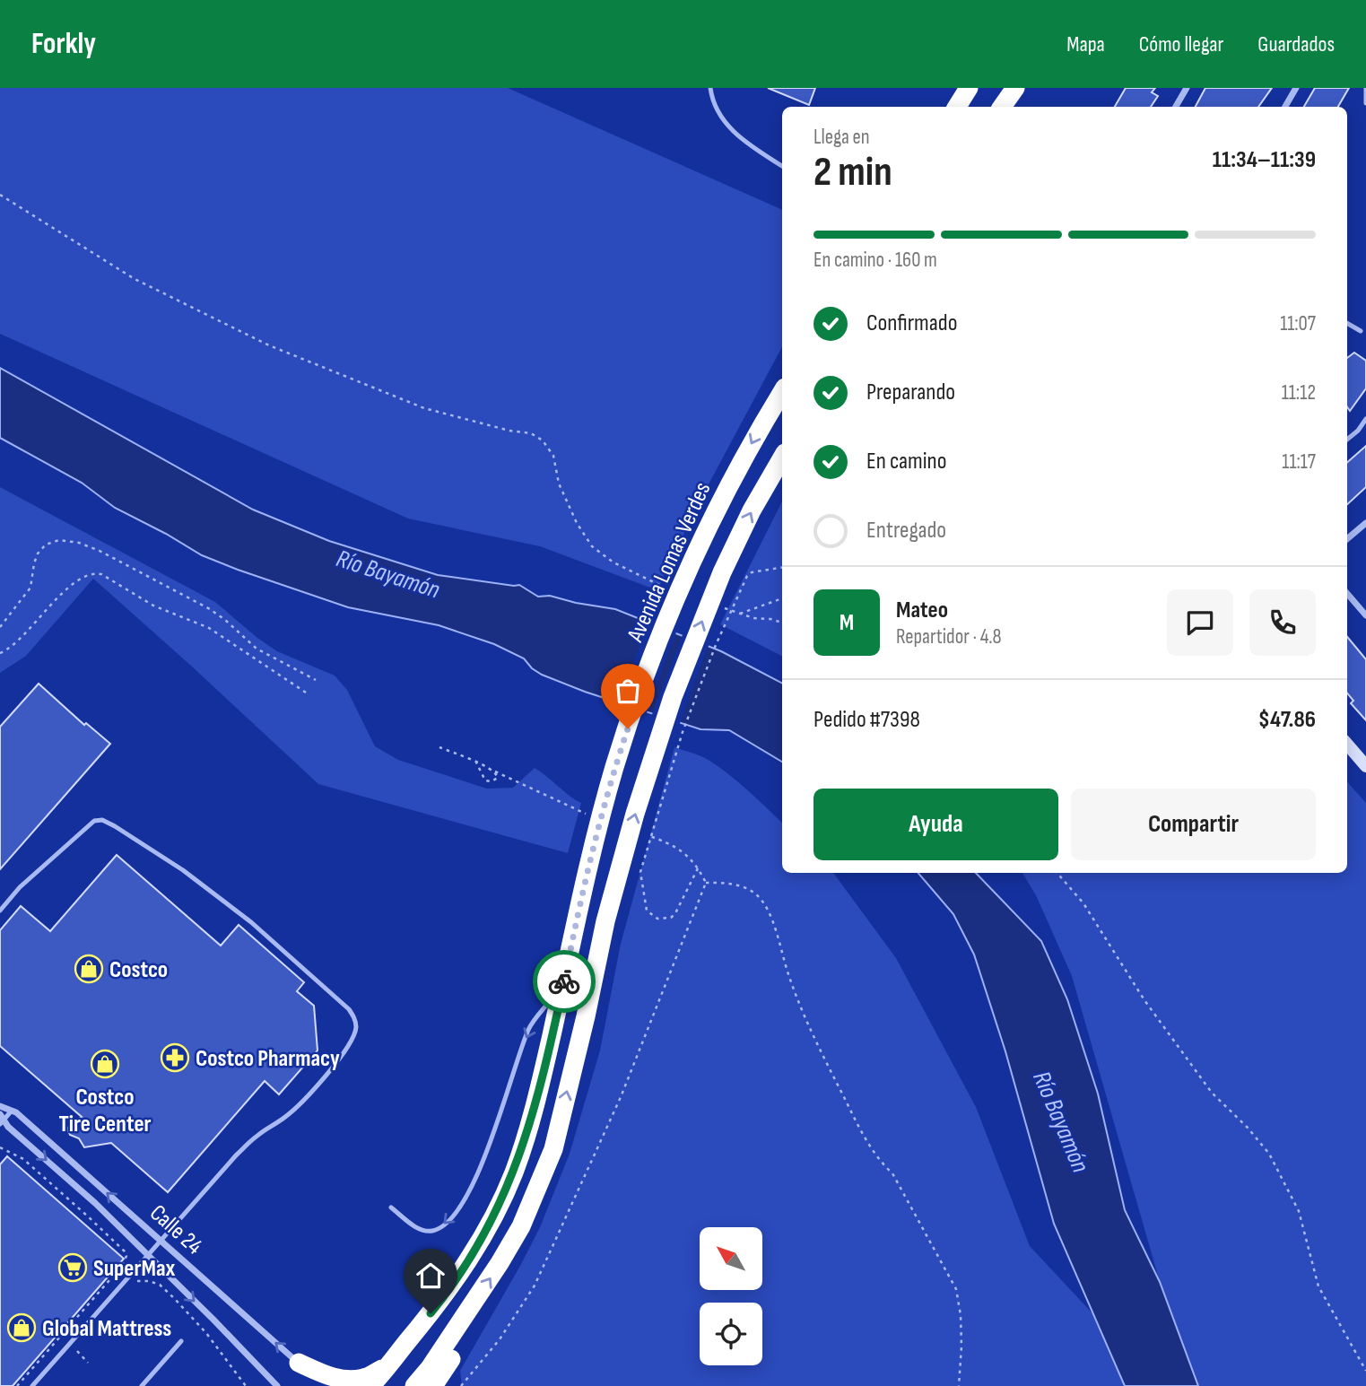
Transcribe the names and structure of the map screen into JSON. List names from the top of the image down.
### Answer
{
  "streets": {
    "highway": ["Avenida Lomas Verdes"],
    "street": ["Calle 24"]
  },
  "water": ["Río Bayamón"],
  "places": {
    "shop": ["Costco", "Costco Tire Center", "Global Mattress"],
    "pharmacy": ["Costco Pharmacy"],
    "supermarket": ["SuperMax"]
  },
  "north": "top left",
  "page": {
    "header": "Forkly",
    "nav": ["Mapa", "Cómo llegar", "Guardados"],
    "heading": ["2 min", "Llega en", "11:34–11:39"],
    "panel": [
      "Mateo",
      "Repartidor · 4.8",
      "Pedido #7398",
      "$47.86"
    ],
    "bar": "En camino · 160 m",
    "list": [
      ["Confirmado", "11:07"],
      ["Preparando", "11:12"],
      ["En camino", "11:17"],
      "Entregado"
    ],
    "round": "M",
    "buttons": ["Ayuda", "Compartir"]
  }
}
